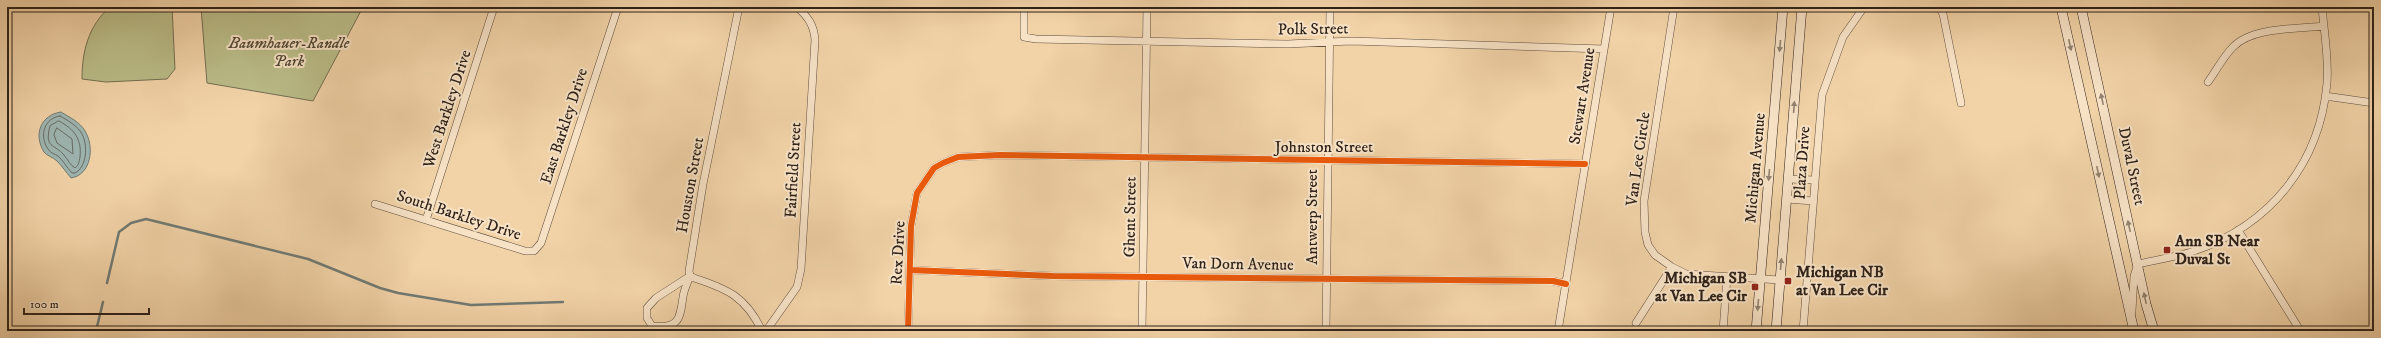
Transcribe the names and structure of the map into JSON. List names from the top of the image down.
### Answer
{
  "streets": {
    "street": [
      "Polk Street",
      "Stewart Avenue",
      "West Barkley Drive",
      "East Barkley Drive",
      "Johnston Street",
      "Van Lee Circle",
      "Plaza Drive",
      "Duval Street",
      "Michigan Avenue",
      "Fairfield Street",
      "Houston Street",
      "South Barkley Drive",
      "Ghent Street",
      "Antwerp Street",
      "Rex Drive",
      "Van Dorn Avenue"
    ]
  },
  "crossings": [
    ["Polk Street", "Stewart Avenue"],
    ["Polk Street", "Ghent Street"],
    ["Polk Street", "Antwerp Street"],
    ["Stewart Avenue", "Johnston Street"],
    ["Stewart Avenue", "Van Dorn Avenue"],
    ["West Barkley Drive", "South Barkley Drive"],
    ["East Barkley Drive", "South Barkley Drive"],
    ["Johnston Street", "Ghent Street"],
    ["Johnston Street", "Antwerp Street"],
    ["Johnston Street", "Rex Drive"],
    ["Van Lee Circle", "Michigan Avenue"],
    ["Ghent Street", "Van Dorn Avenue"],
    ["Antwerp Street", "Van Dorn Avenue"],
    ["Rex Drive", "Van Dorn Avenue"]
  ],
  "parks": ["Baumhauer-Randle Park"],
  "places": {
    "transit": ["Ann SB Near Duval St", "Michigan NB at Van Lee Cir", "Michigan SB at Van Lee Cir"]
  },
  "scale_bar": "100 m"
}
